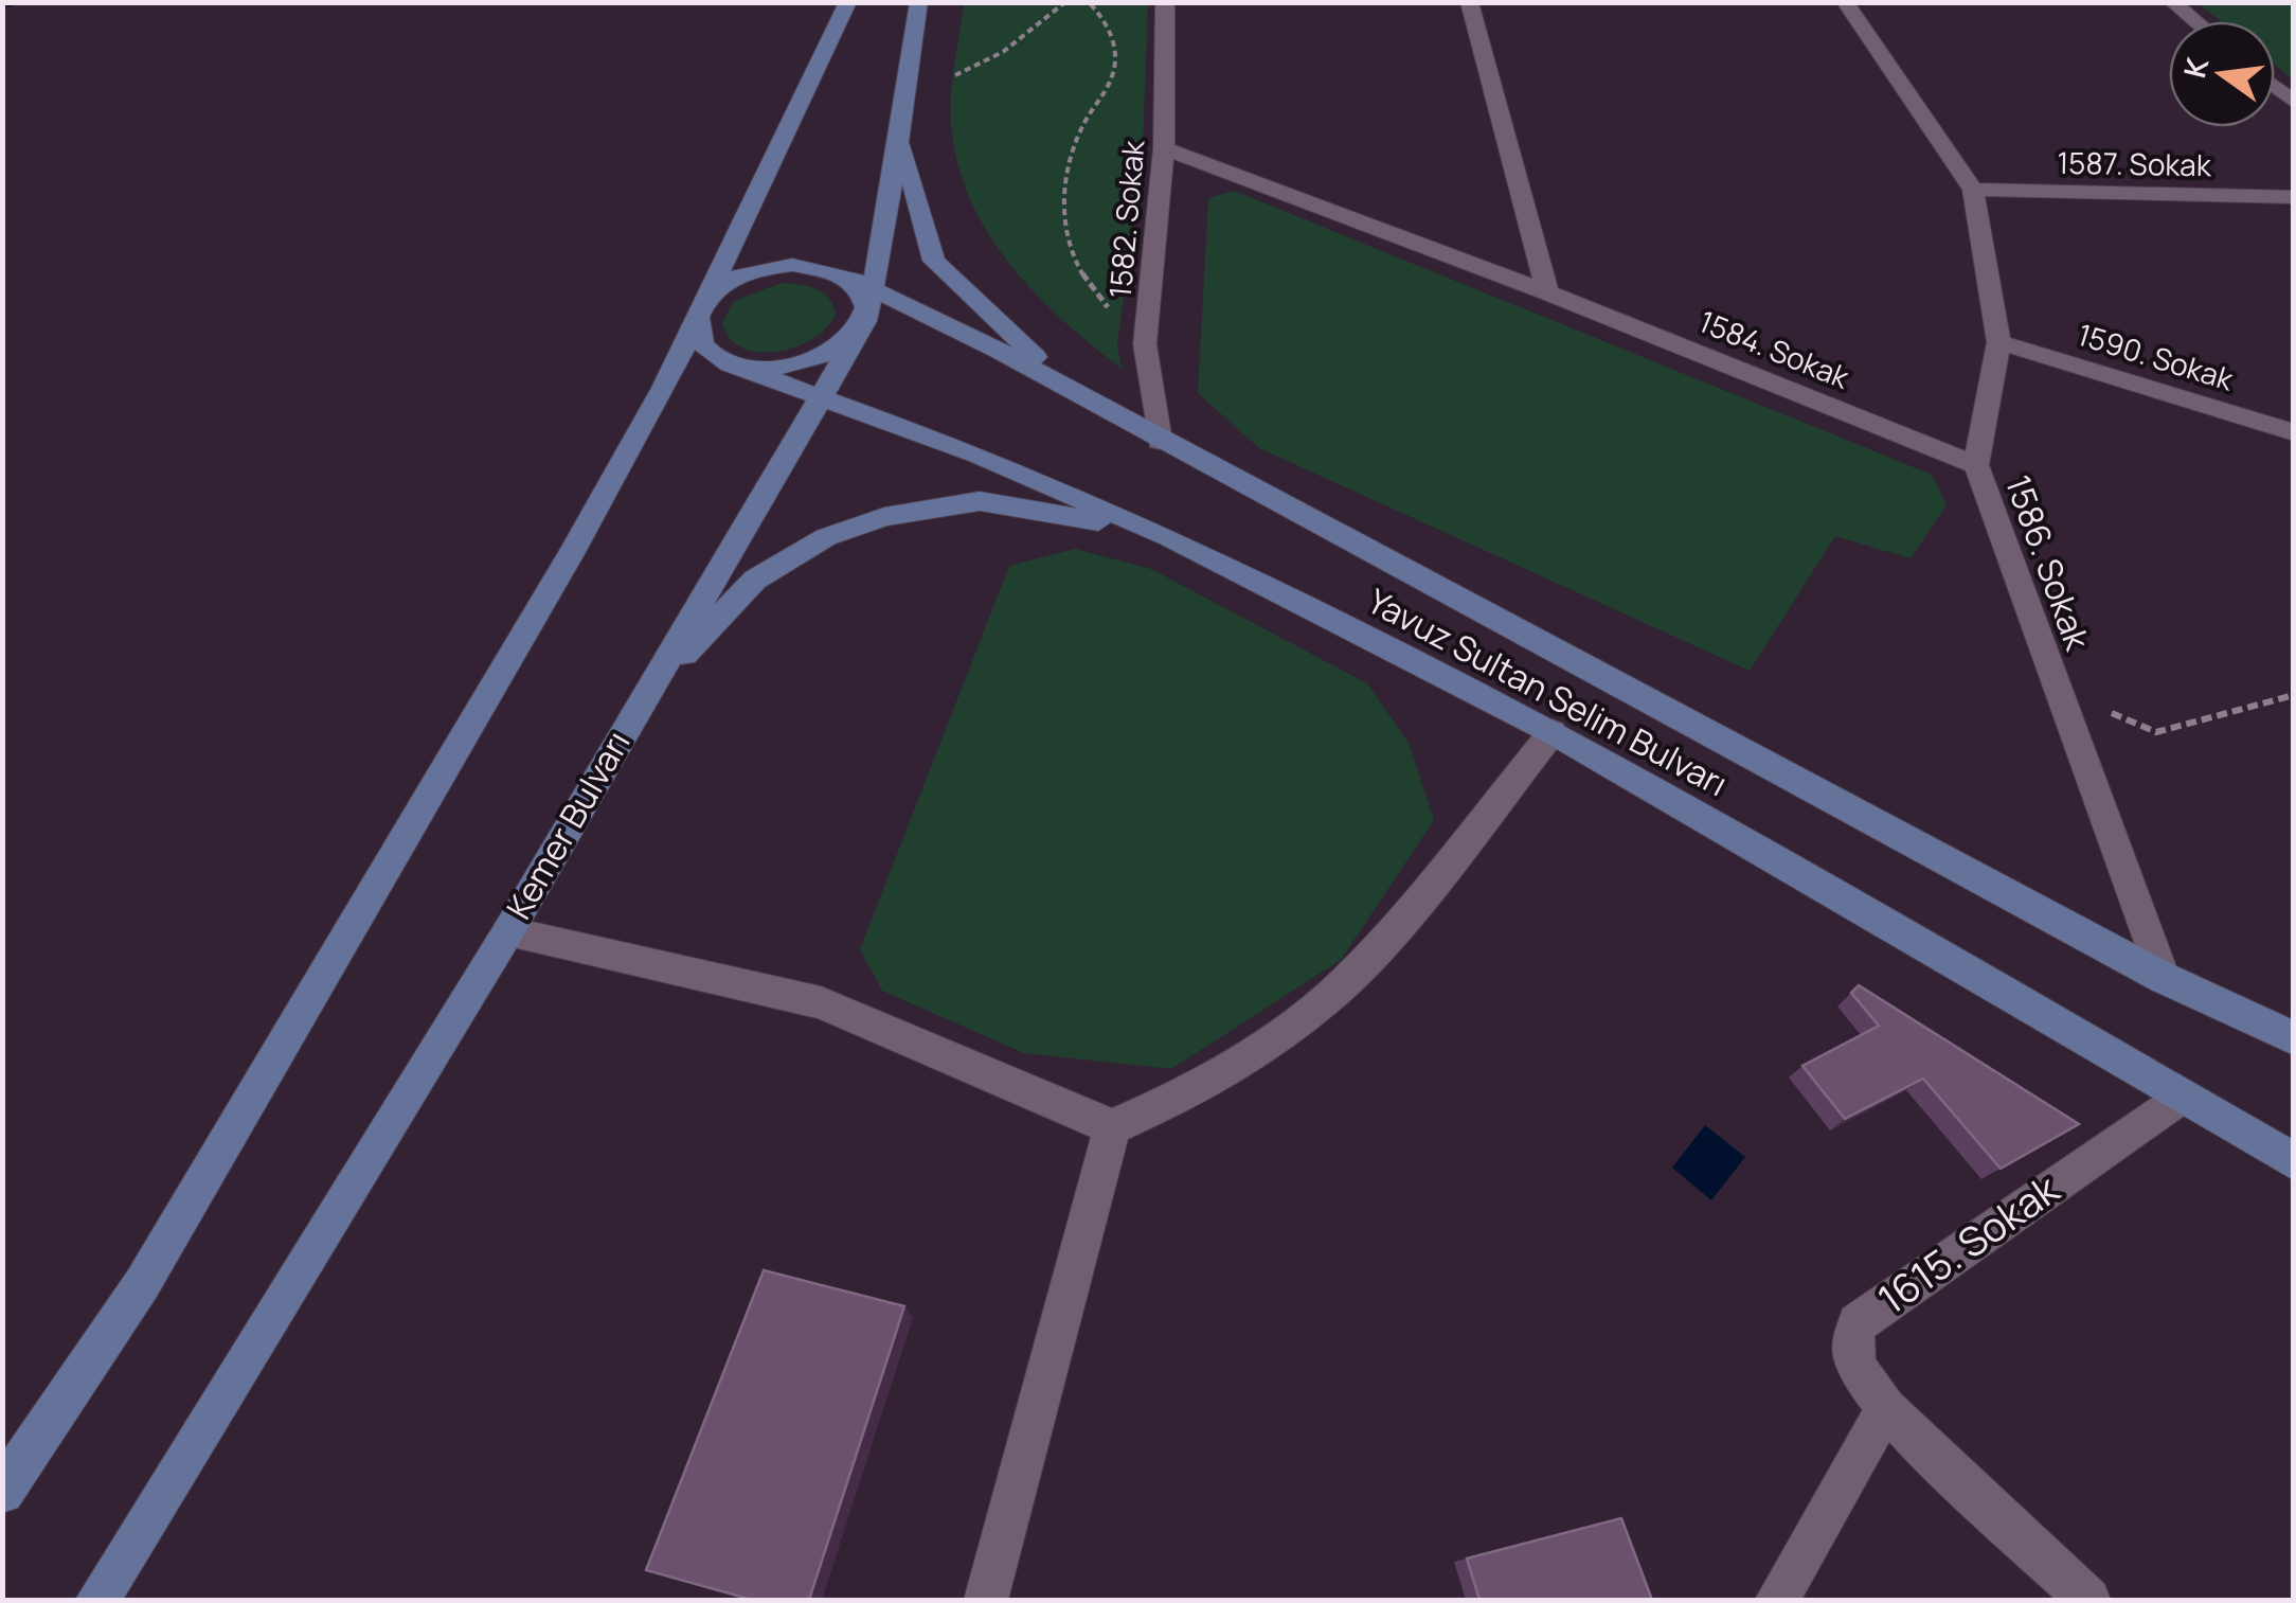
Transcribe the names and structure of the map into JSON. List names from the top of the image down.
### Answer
{
  "streets": {
    "main road": ["Yavuz Sultan Selim Bulvarı", "Kemer Bulvarı"],
    "street": [
      "1587. Sokak",
      "1582. Sokak",
      "1584. Sokak",
      "1590. Sokak",
      "1586. Sokak",
      "1615. Sokak"
    ]
  },
  "crossings": [
    ["1587. Sokak", "1586. Sokak"],
    ["1582. Sokak", "1584. Sokak"],
    ["1582. Sokak", "Yavuz Sultan Selim Bulvarı"],
    ["1584. Sokak", "1586. Sokak"],
    ["1590. Sokak", "1586. Sokak"],
    ["1586. Sokak", "Yavuz Sultan Selim Bulvarı"],
    ["Yavuz Sultan Selim Bulvarı", "Kemer Bulvarı"],
    ["Yavuz Sultan Selim Bulvarı", "1615. Sokak"]
  ],
  "north": "left"
}
